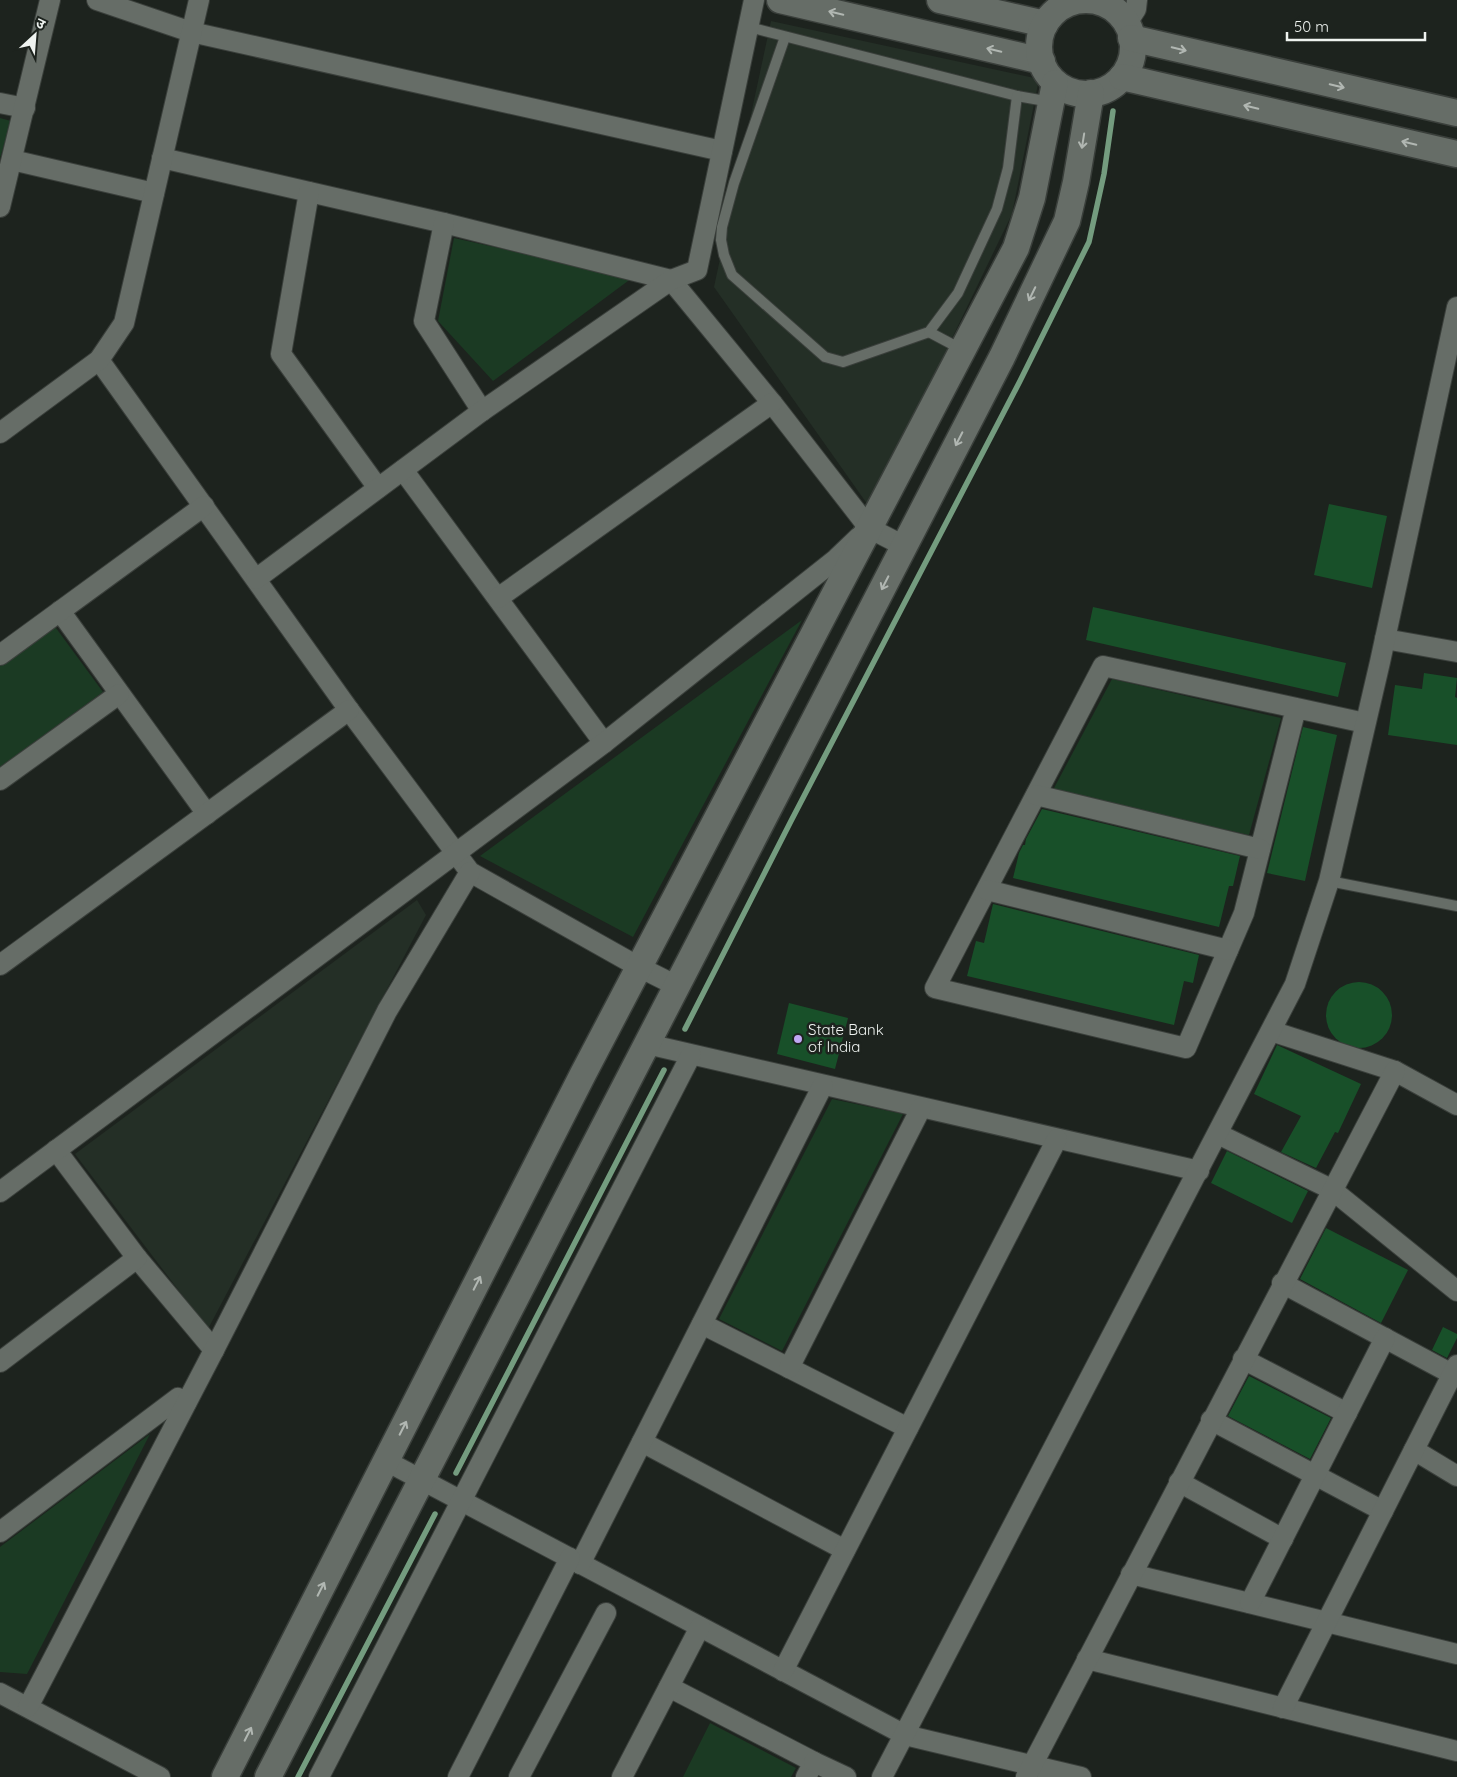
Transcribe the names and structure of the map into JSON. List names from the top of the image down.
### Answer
{
  "places": ["State Bank of India"],
  "scale_bar": "50 m",
  "north": "top right"
}
